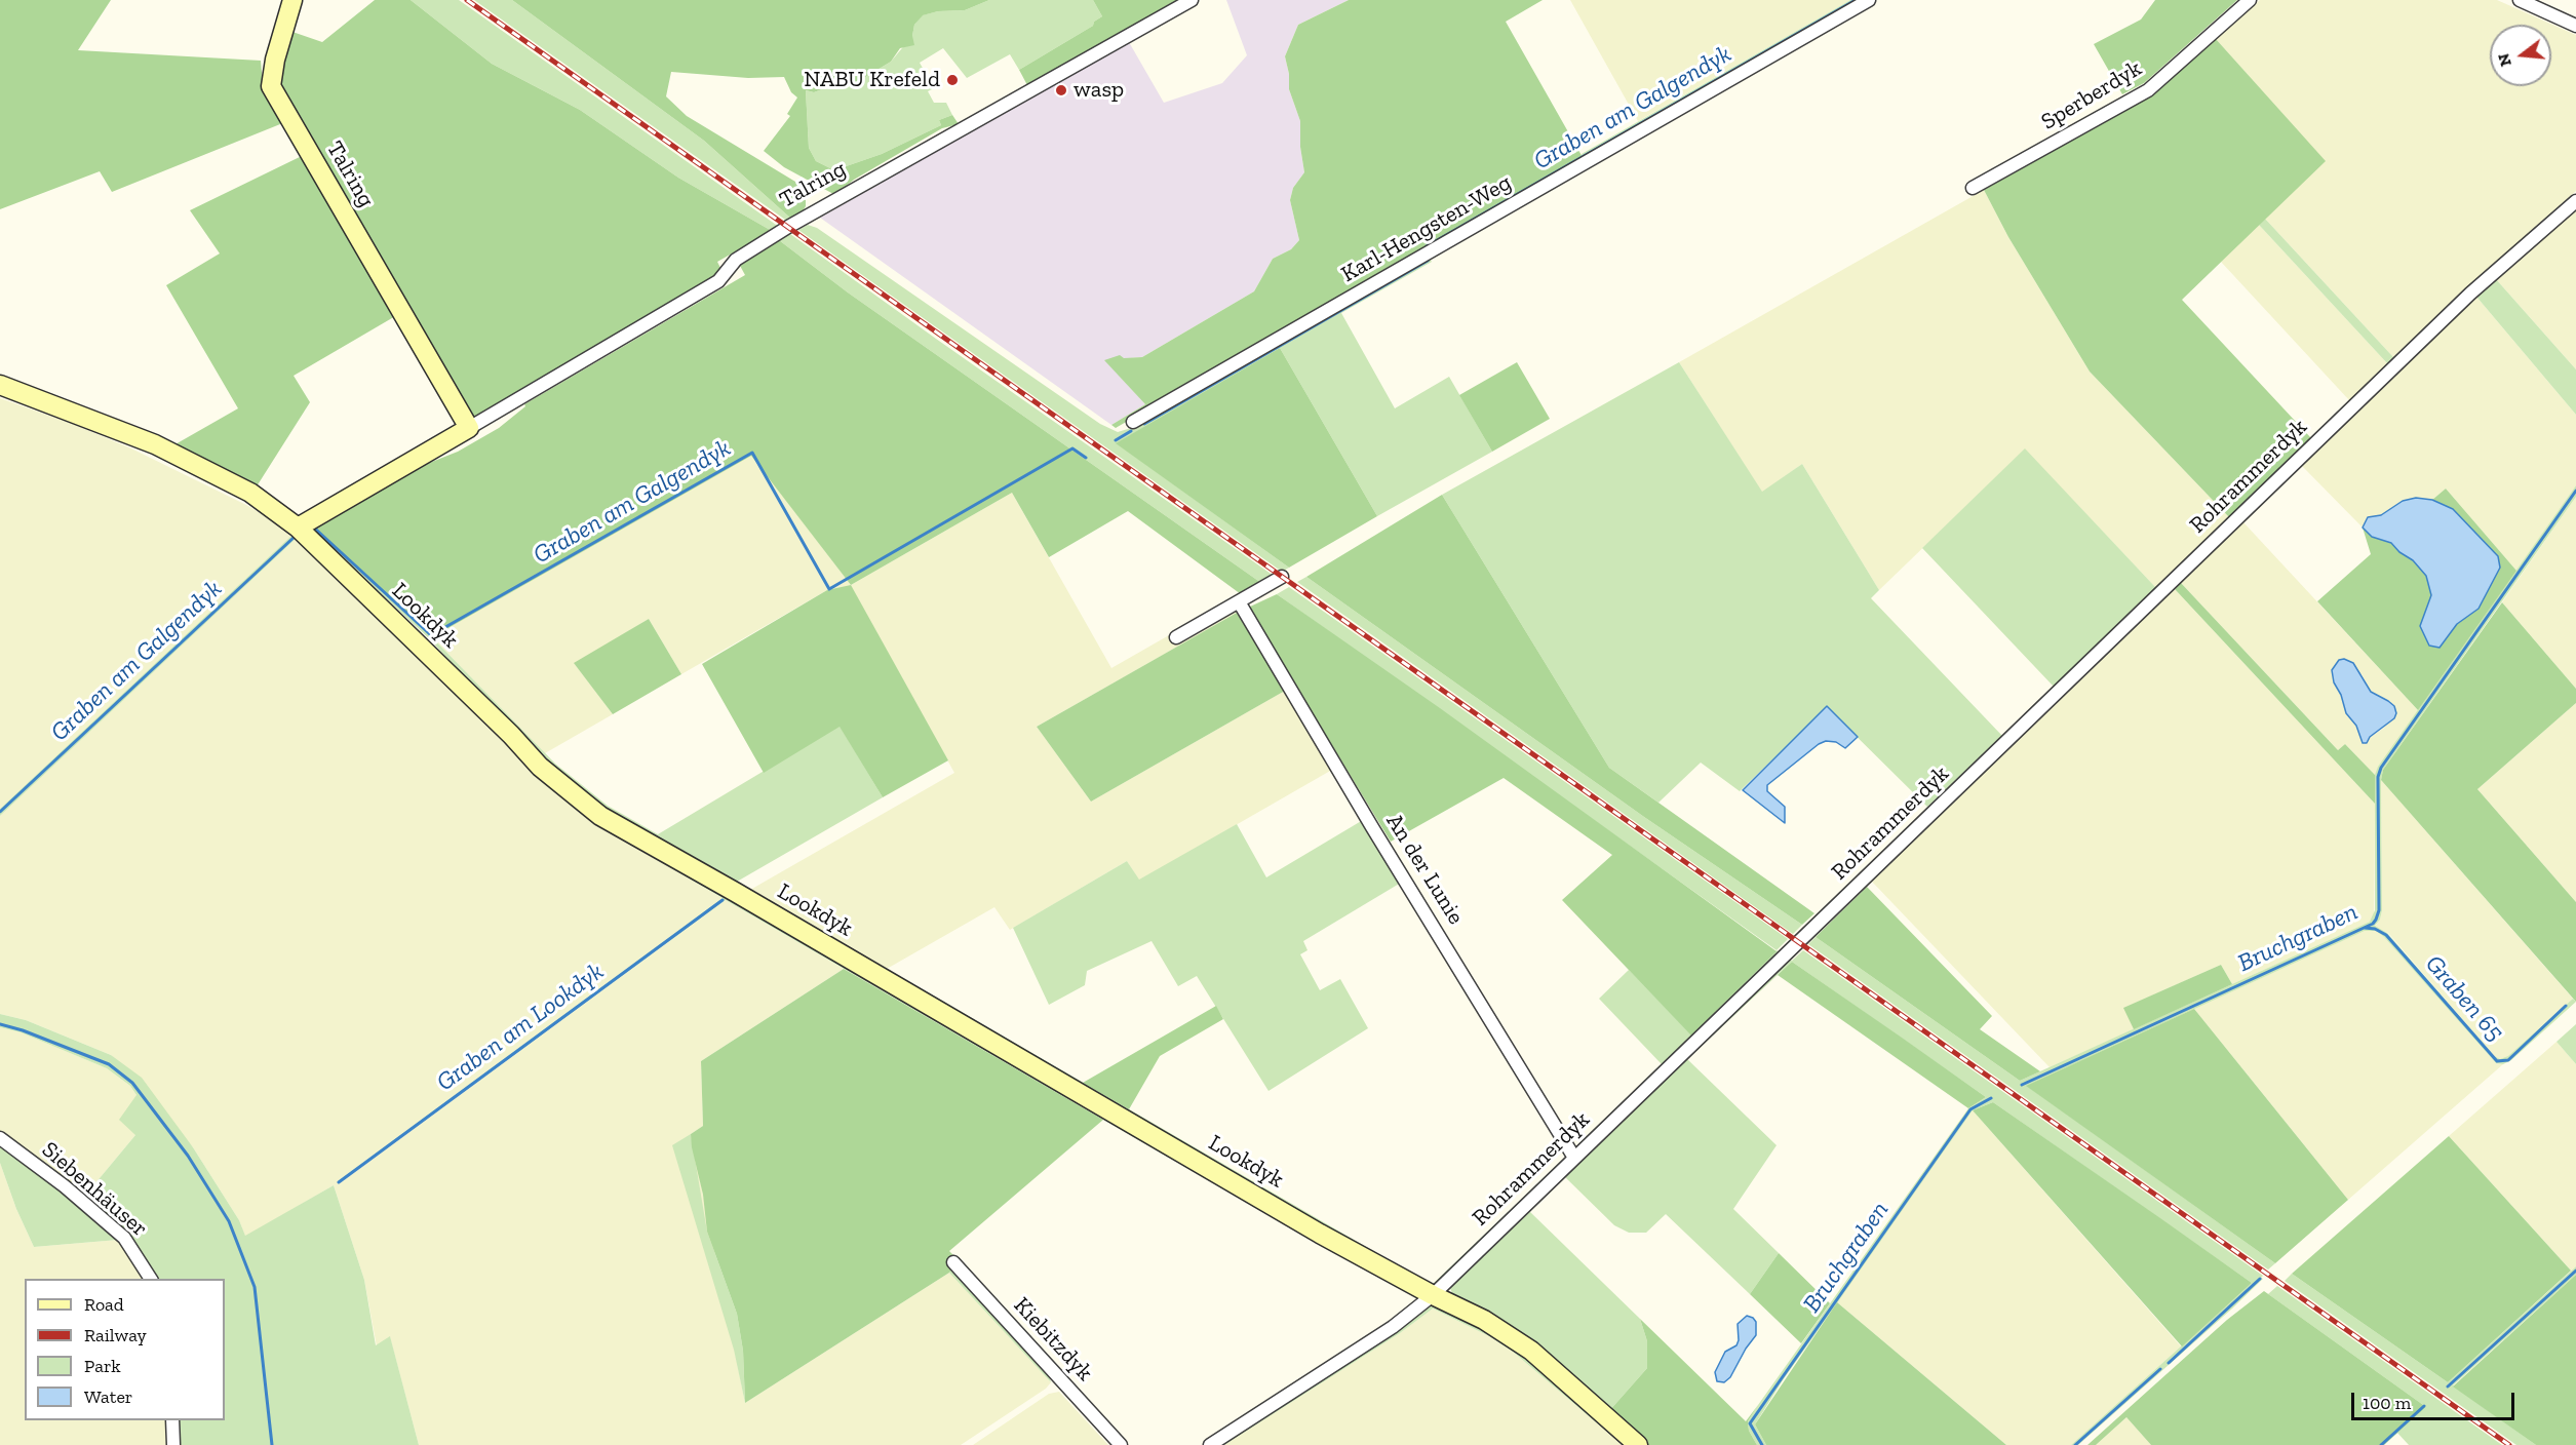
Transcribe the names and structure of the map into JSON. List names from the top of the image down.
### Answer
{
  "streets": {
    "street": [
      "Sperberdyk",
      "Talring",
      "Karl-Hengsten-Weg",
      "Rohrammerdyk",
      "Lookdyk",
      "An der Lunie",
      "Siebenhäuser",
      "Kiebitzdyk"
    ]
  },
  "crossings": [
    ["Talring", "Lookdyk"],
    ["Rohrammerdyk", "Lookdyk"],
    ["Rohrammerdyk", "An der Lunie"]
  ],
  "water": [
    "Graben am Galgendyk",
    "Bruchgraben",
    "Graben 65",
    "Graben am Lookdyk"
  ],
  "places": ["NABU Krefeld", "wasp"],
  "legend": [
    "Road",
    "Railway",
    "Park",
    "Water"
  ],
  "scale_bar": "100 m",
  "north": "left"
}
